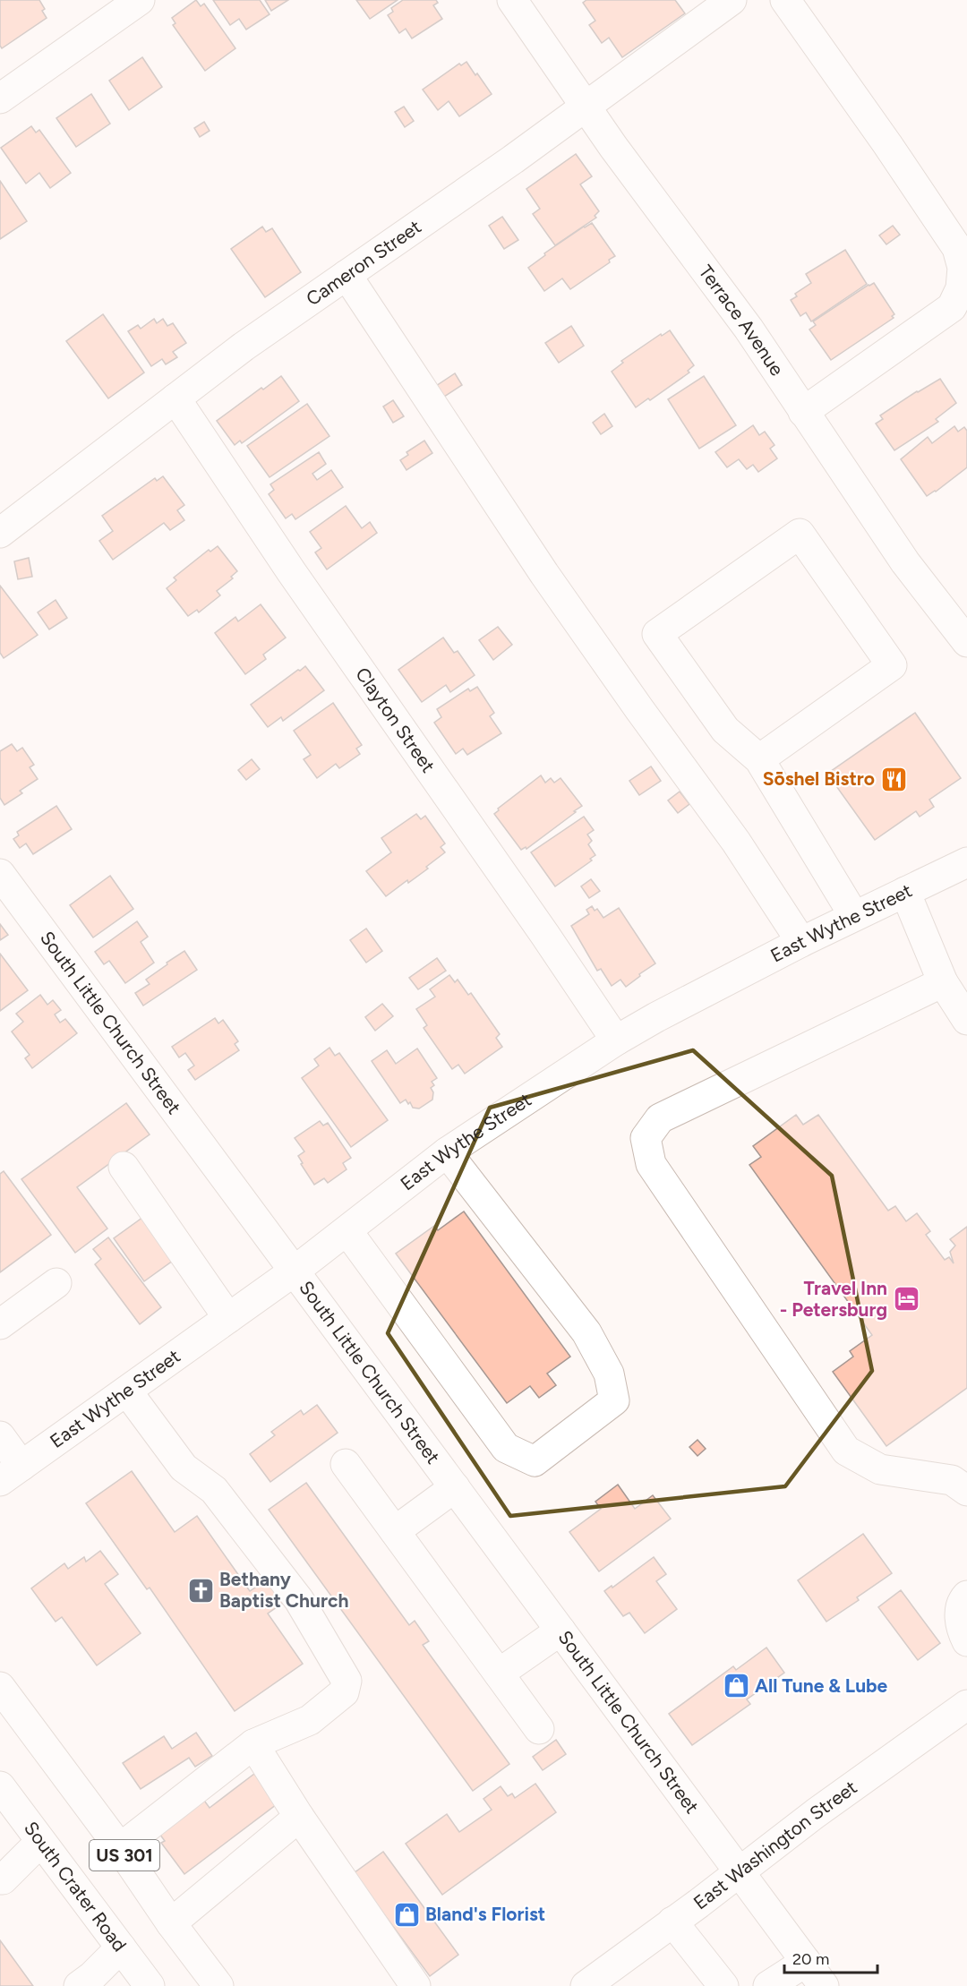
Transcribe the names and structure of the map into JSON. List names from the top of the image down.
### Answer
{
  "streets": {
    "main road": [
      "Cameron Street",
      "Terrace Avenue",
      "Clayton Street",
      "East Wythe Street",
      "South Little Church Street",
      "East Washington Street",
      "US 301",
      "South Crater Road"
    ]
  },
  "crossings": [
    ["Cameron Street", "Terrace Avenue"],
    ["Cameron Street", "Clayton Street"],
    ["Clayton Street", "East Wythe Street"],
    ["East Wythe Street", "South Little Church Street"],
    ["South Little Church Street", "East Washington Street"]
  ],
  "places": {
    "restaurant": ["Sōshel Bistro"],
    "hotel": ["Travel Inn - Petersburg"],
    "church": ["Bethany Baptist Church"],
    "shop": ["All Tune & Lube", "Bland's Florist"]
  },
  "scale_bar": "20 m"
}
